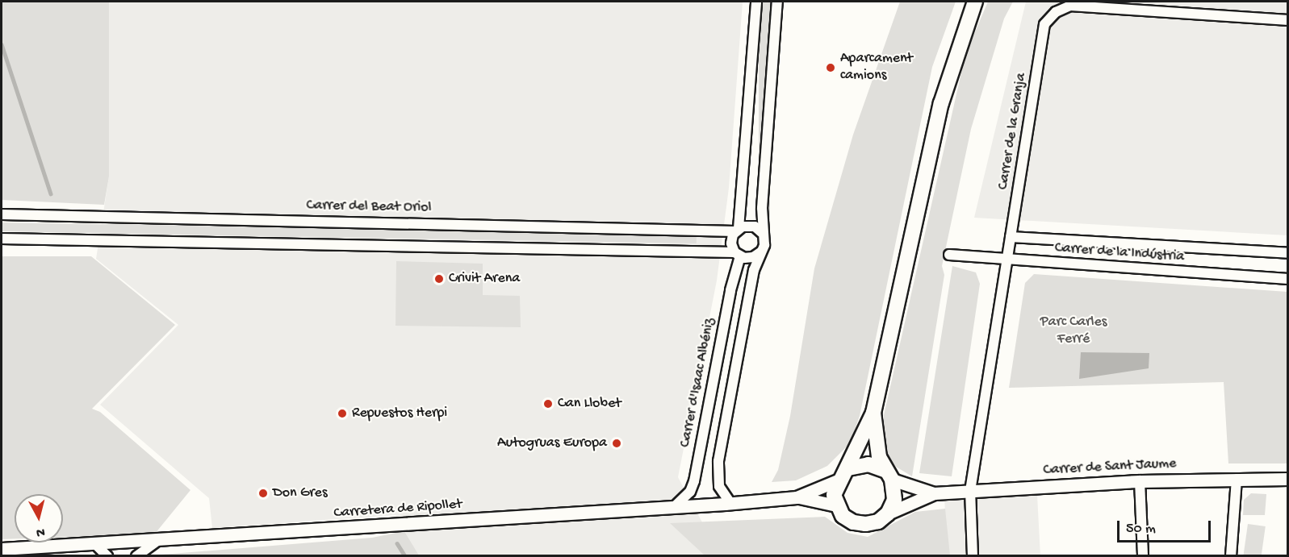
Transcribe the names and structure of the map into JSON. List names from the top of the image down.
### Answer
{
  "streets": {
    "street": [
      "Carrer de la Granja",
      "Carrer del Beat Oriol",
      "Carrer de la Indústria",
      "Carrer d'Isaac Albéniz",
      "Carrer de Sant Jaume",
      "Carretera de Ripollet"
    ]
  },
  "crossings": [
    ["Carrer de la Granja", "Carrer de la Indústria"],
    ["Carrer de la Granja", "Carrer de Sant Jaume"],
    ["Carrer del Beat Oriol", "Carrer d'Isaac Albéniz"],
    ["Carrer d'Isaac Albéniz", "Carretera de Ripollet"],
    ["Carrer de Sant Jaume", "Carretera de Ripollet"]
  ],
  "parks": ["Parc Carles Ferré"],
  "places": [
    "Aparcament camions",
    "Crivit Arena",
    "Can Llobet",
    "Repuestos Herpi",
    "Autogruas Europa",
    "Don Gres"
  ],
  "scale_bar": "50 m",
  "north": "bottom"
}
